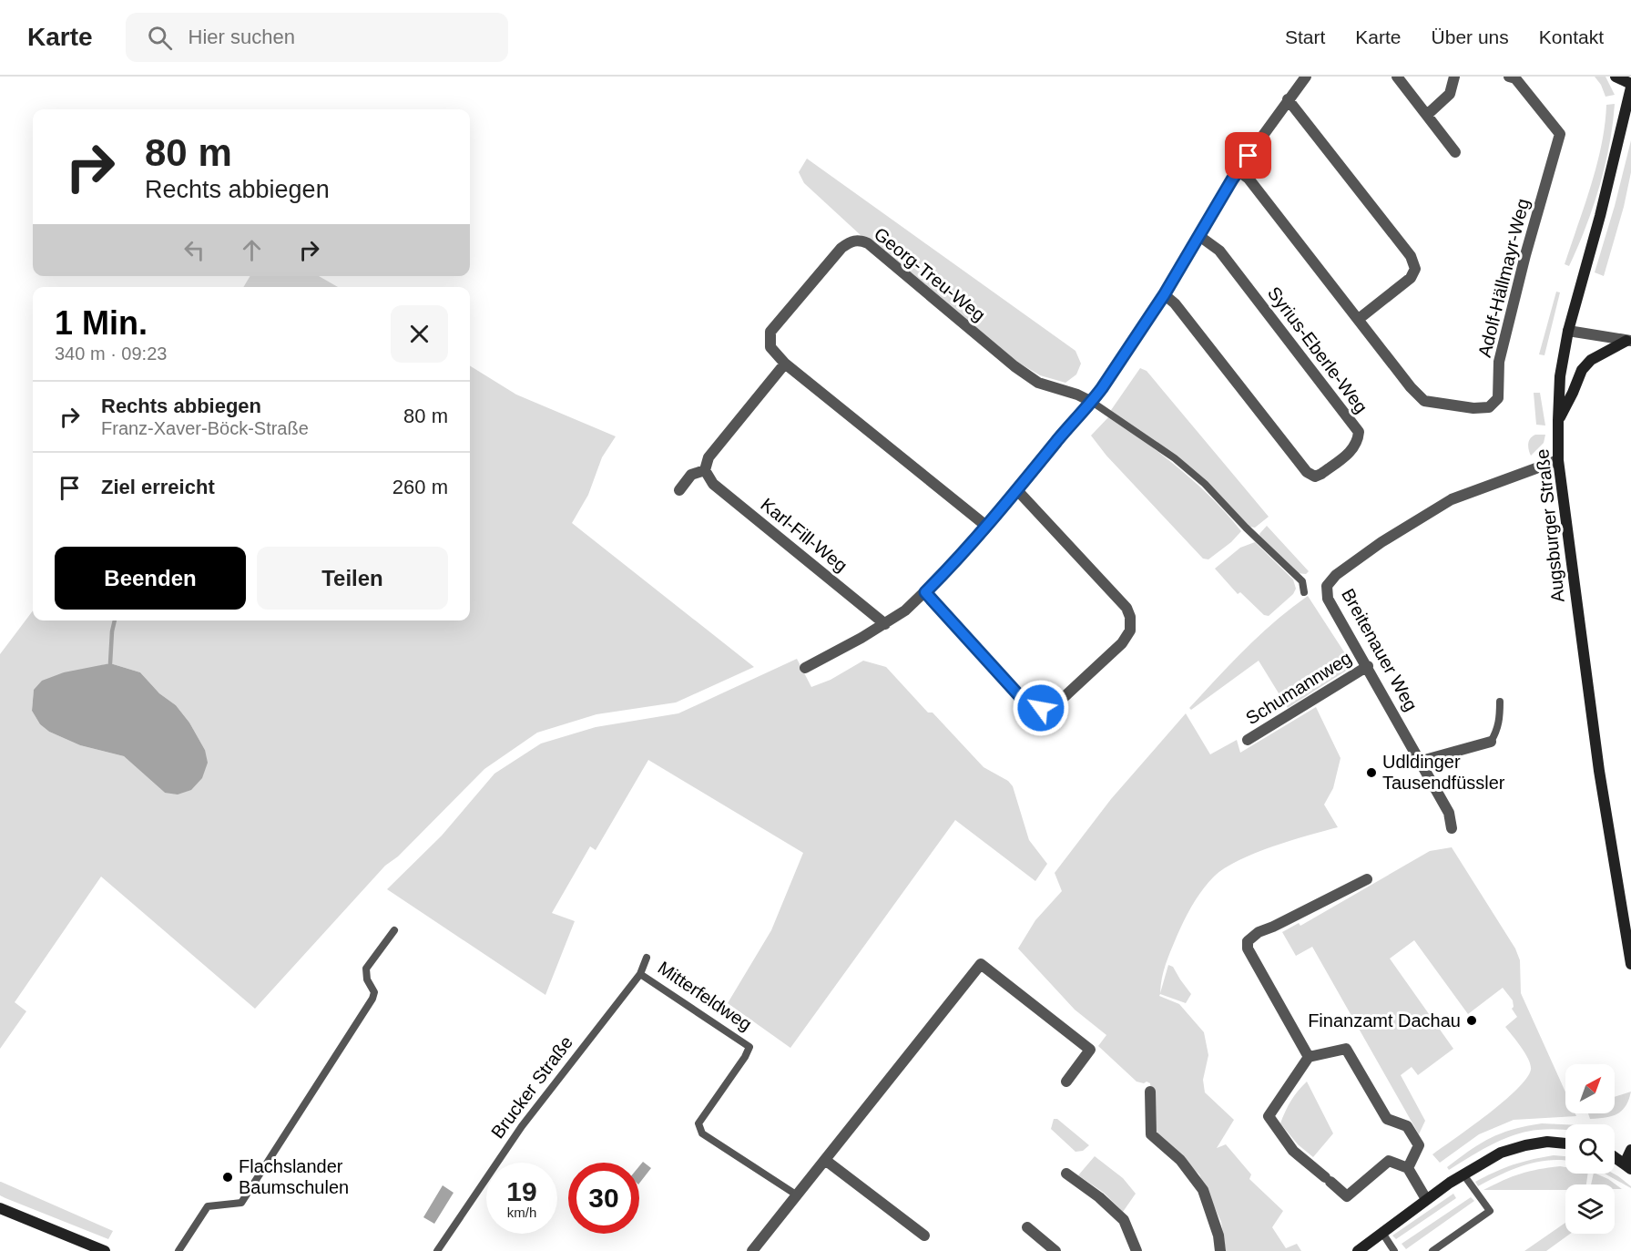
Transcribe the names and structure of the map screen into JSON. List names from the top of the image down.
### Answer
{
  "streets": {
    "main road": ["Augsburger Straße"],
    "street": [
      "Georg-Treu-Weg",
      "Adolf-Hällmayr-Weg",
      "Syrius-Eberle-Weg",
      "Karl-Fill-Weg",
      "Breitenauer Weg",
      "Schumannweg"
    ],
    "lane": ["Mitterfeldweg", "Brucker Straße"]
  },
  "crossings": [
    ["Augsburger Straße", "Breitenauer Weg"],
    ["Breitenauer Weg", "Schumannweg"],
    ["Mitterfeldweg", "Brucker Straße"]
  ],
  "places": ["Udldinger Tausendfüssler", "Finanzamt Dachau", "Flachslander Baumschulen"],
  "north": "top right",
  "page": {
    "header": "Karte",
    "search": "Hier suchen",
    "nav": [
      "Start",
      "Karte",
      "Über uns",
      "Kontakt"
    ],
    "turn": ["80 m", "Rechts abbiegen"],
    "heading": ["1 Min.", "340 m · 09:23"],
    "list": [
      {
        "name": "Rechts abbiegen",
        "note": "Franz-Xaver-Böck-Straße",
        "value": "80 m"
      },
      {
        "name": "Ziel erreicht",
        "value": "260 m"
      }
    ],
    "buttons": ["Beenden", "Teilen"],
    "speed": "19 km/h",
    "limit": "30"
  }
}
